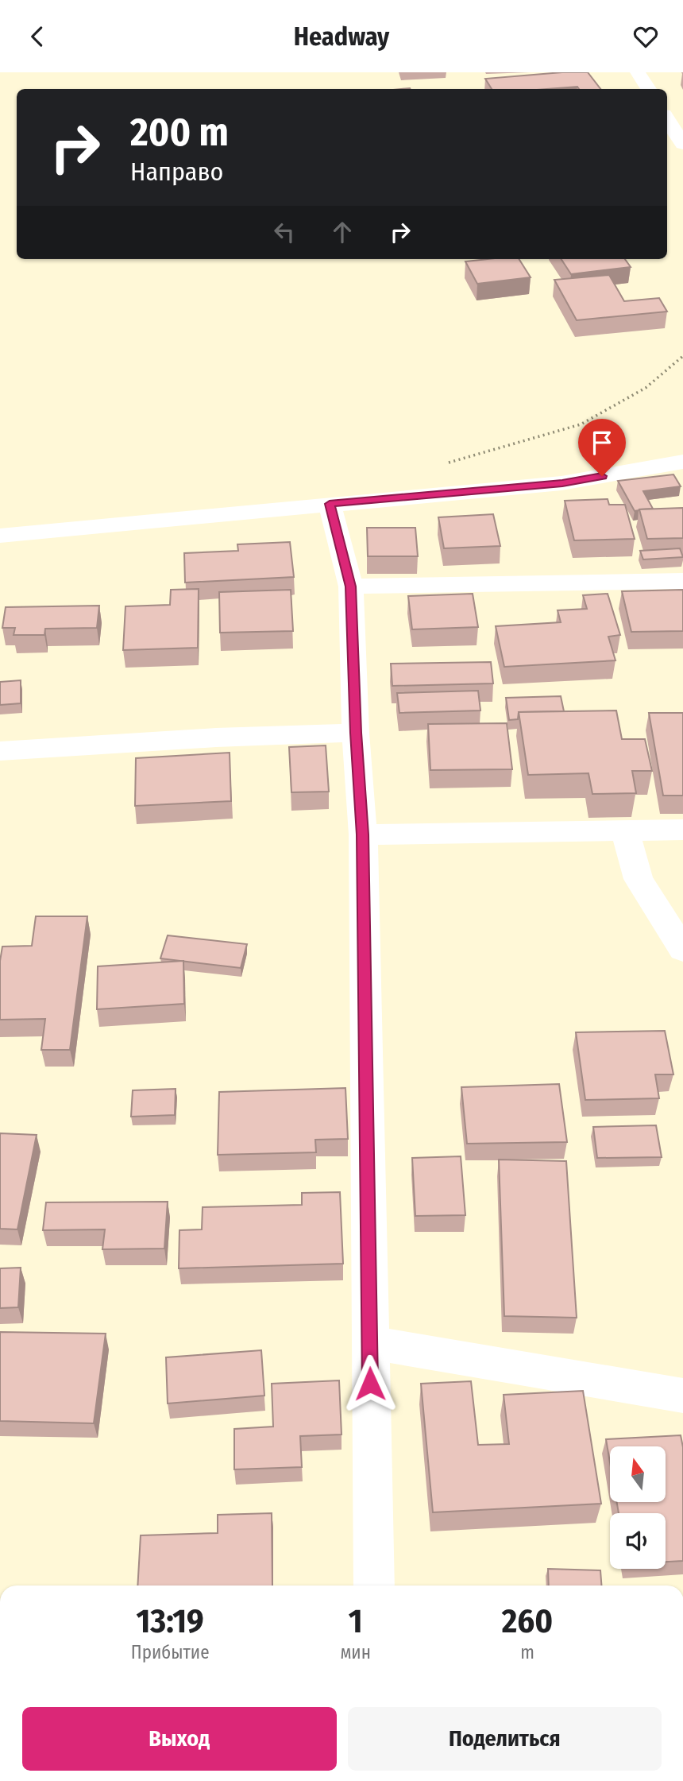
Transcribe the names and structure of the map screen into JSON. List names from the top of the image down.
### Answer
{
  "north": "top",
  "page": {
    "header": "Headway",
    "turn": ["200 m", "Направо"],
    "eta": [
      "13:19",
      "Прибытие",
      "1",
      "мин",
      "260",
      "m"
    ],
    "buttons": ["Выход", "Поделиться"]
  }
}
